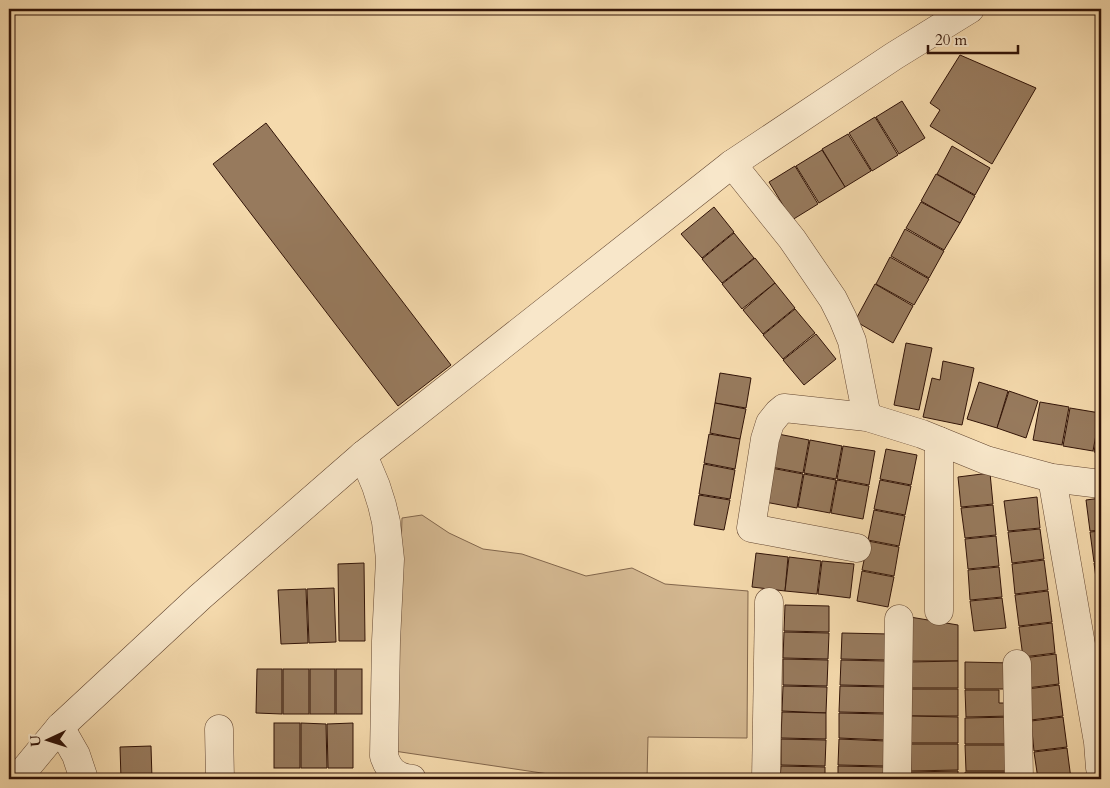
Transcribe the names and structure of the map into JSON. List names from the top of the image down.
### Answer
{
  "scale_bar": "20 m",
  "north": "left"
}
